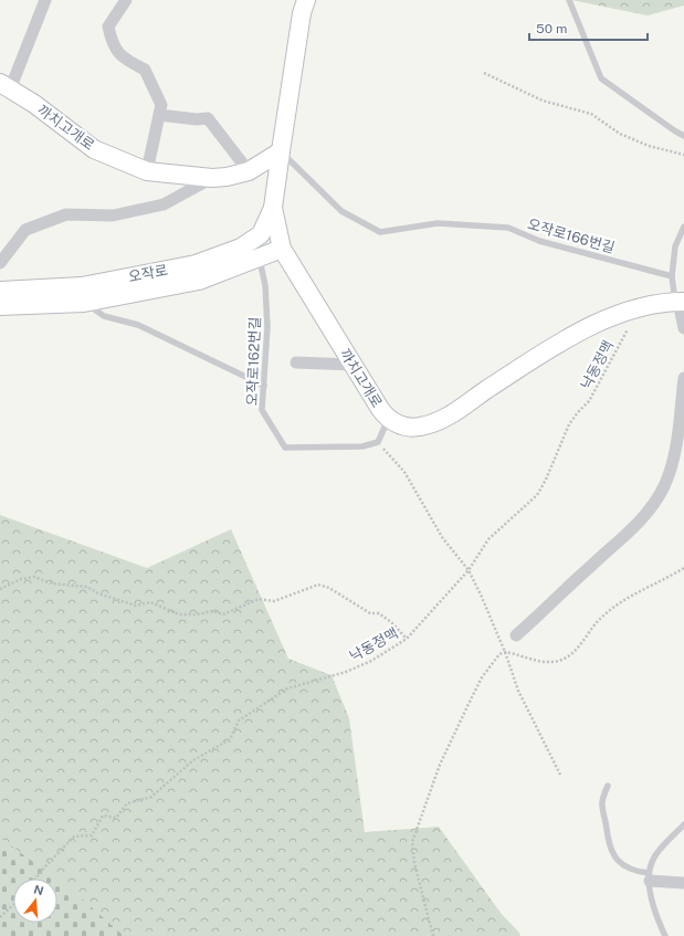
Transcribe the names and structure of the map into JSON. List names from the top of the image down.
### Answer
{
  "streets": {
    "street": ["까치고개로", "오작로"],
    "lane": ["오작로166번길", "오작로162번길"],
    "path": ["낙동정맥"]
  },
  "crossings": [
    ["까치고개로", "오작로166번길"],
    ["까치고개로", "오작로"],
    ["까치고개로", "낙동정맥"],
    ["오작로", "오작로162번길"]
  ],
  "scale_bar": "50 m",
  "north": "top"
}
